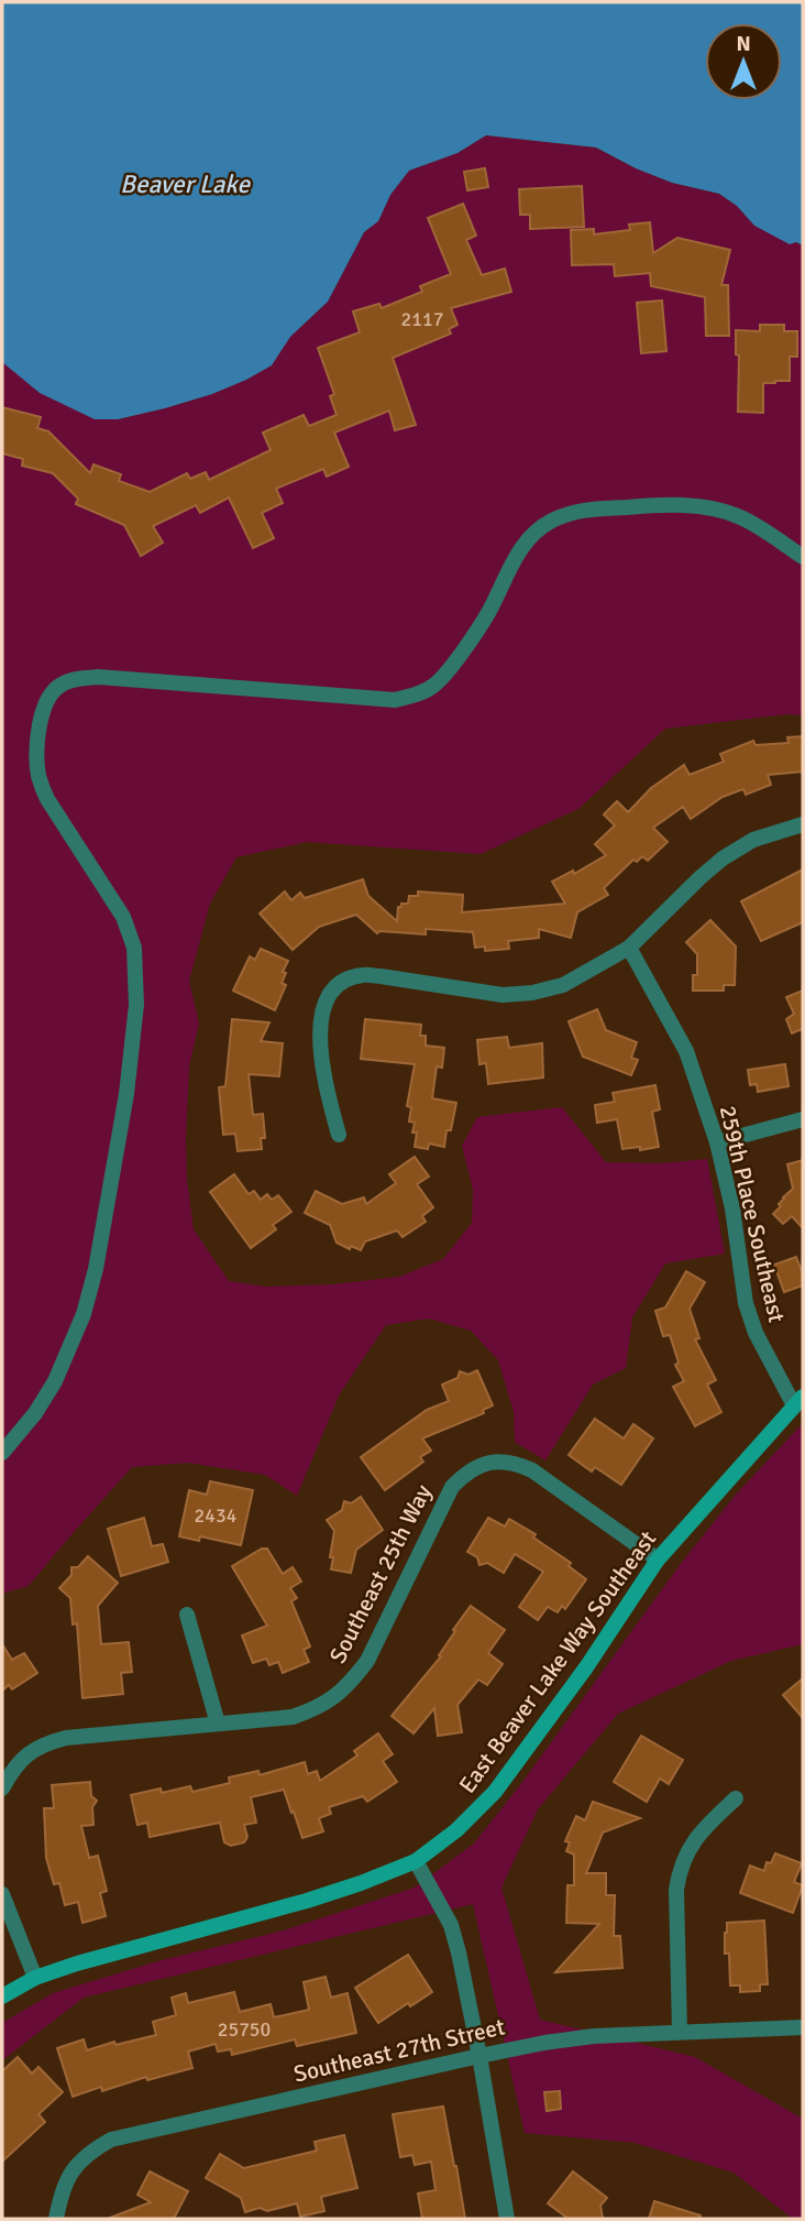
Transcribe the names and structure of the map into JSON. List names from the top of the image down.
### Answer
{
  "streets": {
    "street": [
      "259th Place Southeast",
      "Southeast 25th Way",
      "East Beaver Lake Way Southeast",
      "Southeast 27th Street"
    ]
  },
  "crossings": [
    ["259th Place Southeast", "East Beaver Lake Way Southeast"],
    ["Southeast 25th Way", "East Beaver Lake Way Southeast"]
  ],
  "water": ["Beaver Lake"],
  "house_numbers": ["2117", "2434", "25750"],
  "north": "top"
}
